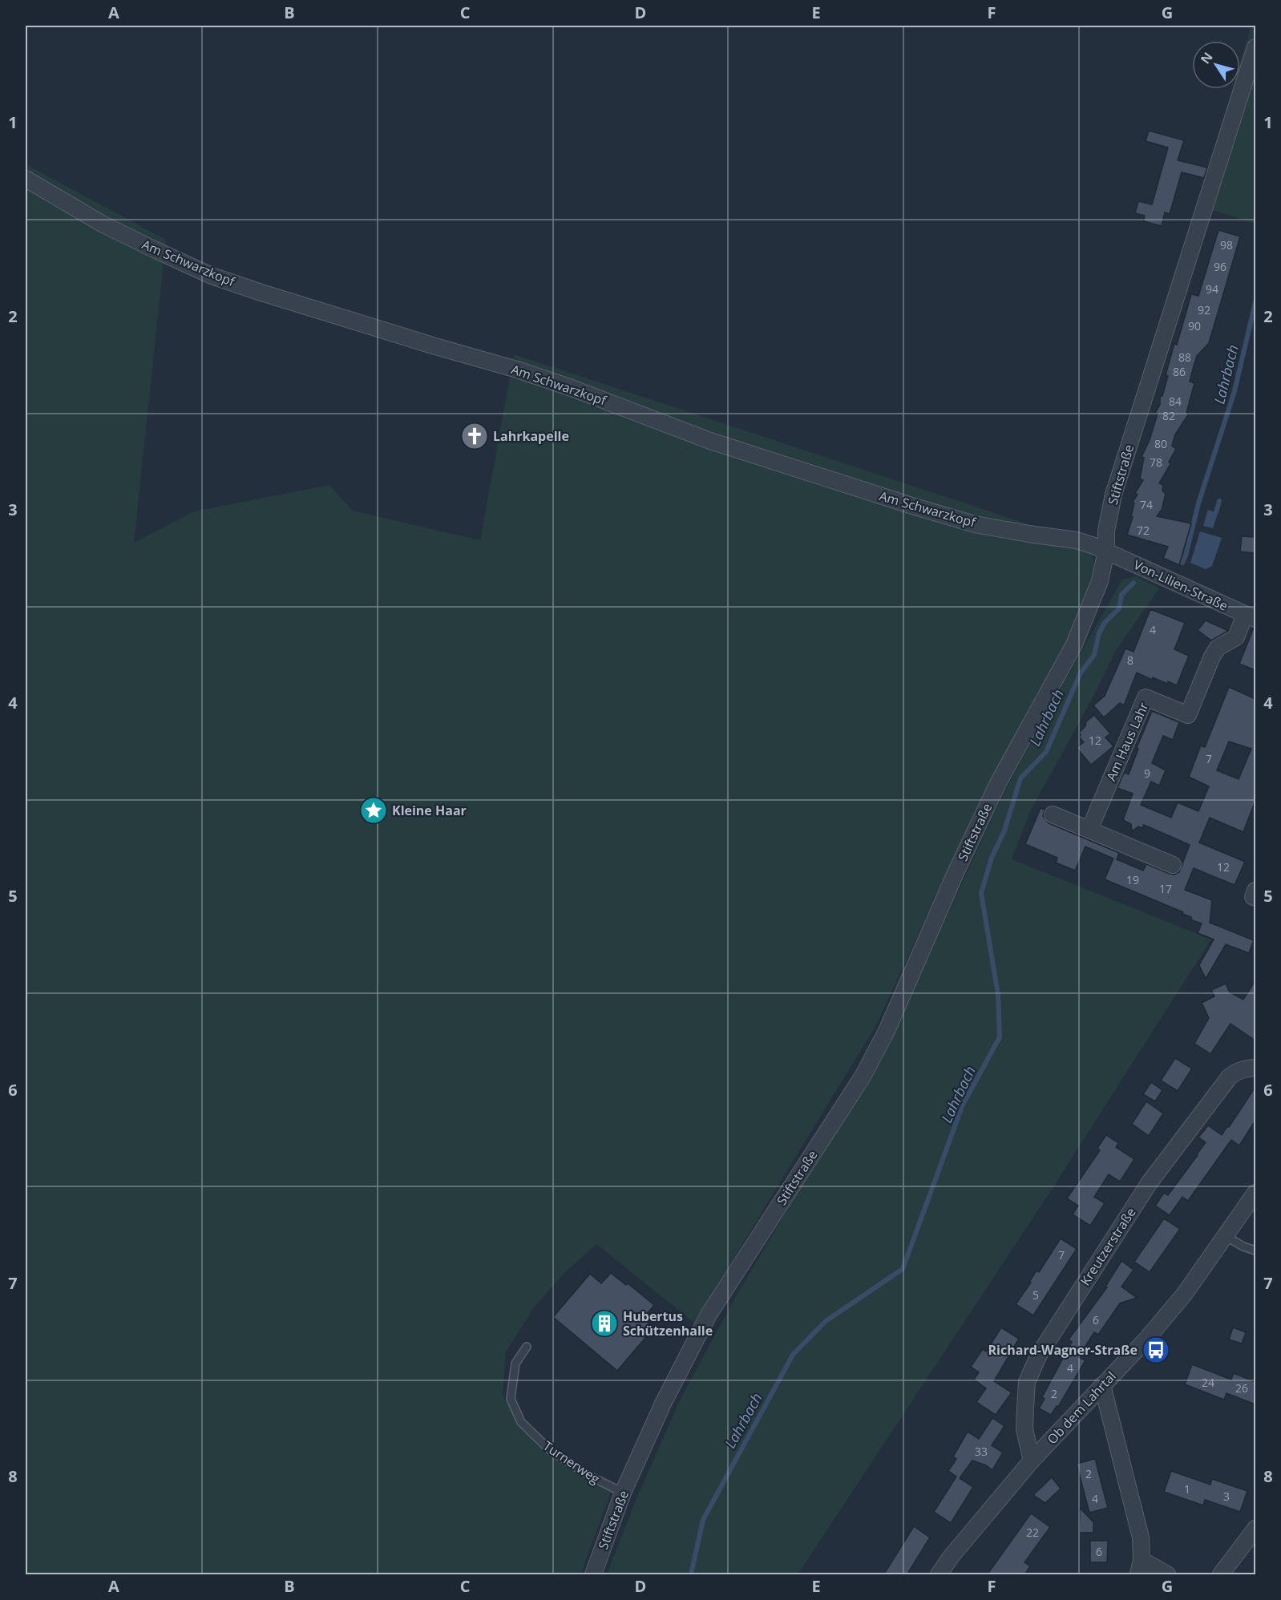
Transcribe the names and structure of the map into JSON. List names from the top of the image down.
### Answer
{
  "streets": {
    "street": [
      "Am Schwarzkopf",
      "Stiftstraße",
      "Von-Lilien-Straße",
      "Am Haus Lahr",
      "Kreutzerstraße",
      "Ob dem Lahrtal"
    ],
    "lane": ["Turnerweg"]
  },
  "crossings": [
    ["Am Schwarzkopf", "Stiftstraße"],
    ["Am Schwarzkopf", "Von-Lilien-Straße"],
    ["Stiftstraße", "Von-Lilien-Straße"],
    ["Stiftstraße", "Turnerweg"],
    ["Von-Lilien-Straße", "Am Haus Lahr"],
    ["Kreutzerstraße", "Ob dem Lahrtal"]
  ],
  "water": ["Lahrbach"],
  "places": {
    "church": ["Lahrkapelle"],
    "place": ["Kleine Haar"],
    "building": ["Hubertus Schützenhalle"],
    "bus stop": ["Richard-Wagner-Straße"]
  },
  "house_numbers": [
    "98",
    "96",
    "94",
    "92",
    "90",
    "88",
    "86",
    "84",
    "82",
    "80",
    "78",
    "74",
    "72",
    "4",
    "8",
    "12",
    "7",
    "9",
    "12",
    "19",
    "17",
    "7",
    "5",
    "6",
    "4",
    "24",
    "26",
    "2",
    "33",
    "2",
    "1",
    "3",
    "4",
    "22",
    "6"
  ],
  "north": "top left",
  "grid": {
    "columns": [
      "A",
      "B",
      "C",
      "D",
      "E",
      "F",
      "G"
    ],
    "rows": [
      "1",
      "2",
      "3",
      "4",
      "5",
      "6",
      "7",
      "8"
    ]
  }
}
